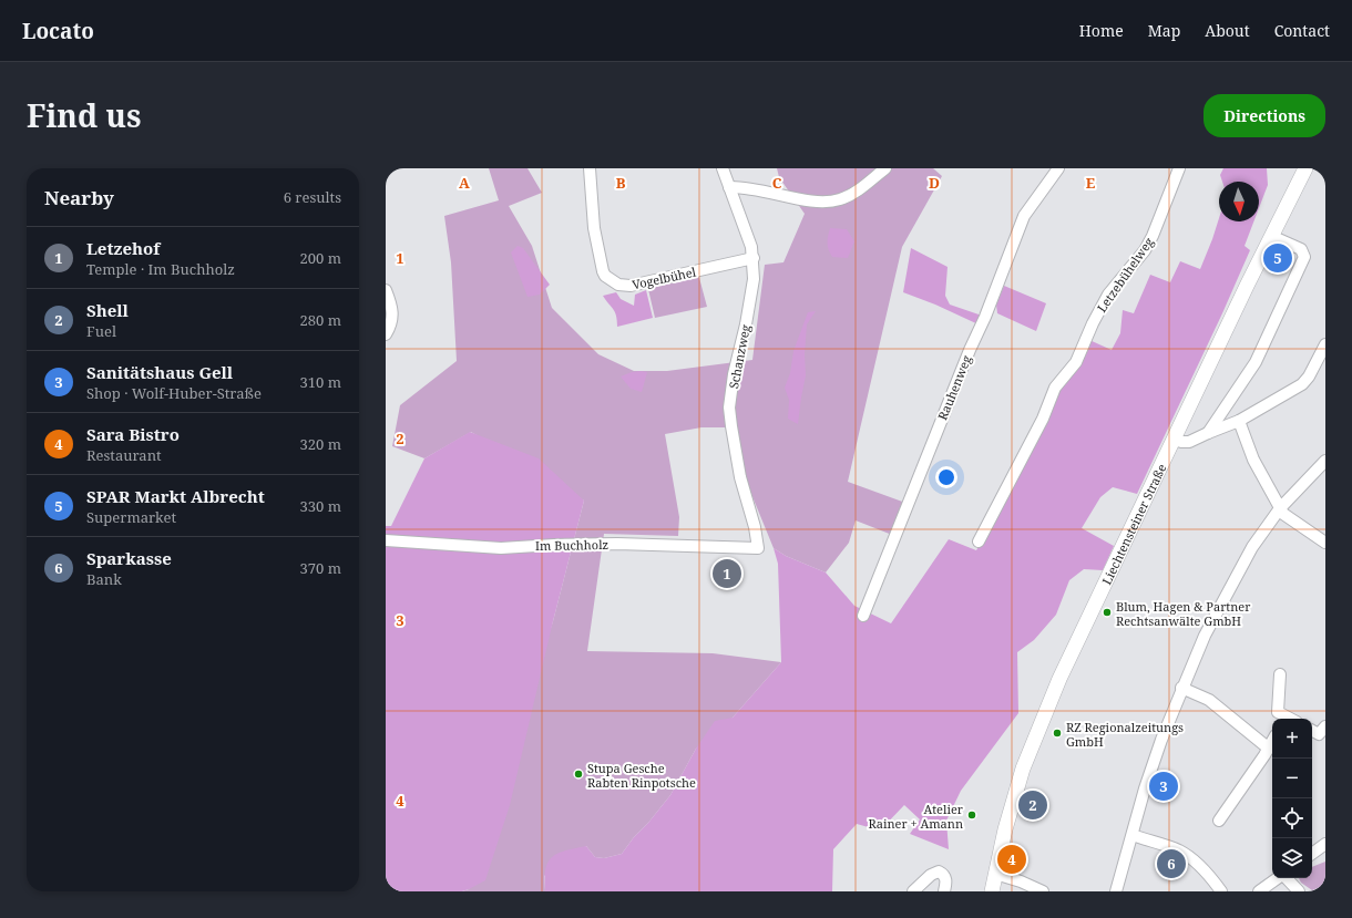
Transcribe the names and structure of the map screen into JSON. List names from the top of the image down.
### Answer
{
  "streets": {
    "main road": ["Liechtensteiner Straße"],
    "street": [
      "Letzebühelweg",
      "Vogelbühel",
      "Schanzweg",
      "Rauhenweg",
      "Im Buchholz"
    ]
  },
  "crossings": [
    ["Vogelbühel", "Schanzweg"],
    ["Schanzweg", "Im Buchholz"]
  ],
  "places": [
    "Blum, Hagen & Partner Rechtsanwälte GmbH",
    "RZ Regionalzeitungs GmbH",
    "Stupa Gesche Rabten Rinpotsche",
    "Atelier Rainer + Amann"
  ],
  "north": "bottom",
  "page": {
    "header": "Locato",
    "nav": [
      "Home",
      "Map",
      "About",
      "Contact"
    ],
    "title": "Find us",
    "buttons": "Directions",
    "heading": ["Nearby", "6 results"],
    "list": [
      {
        "mark": "1",
        "name": "Letzehof",
        "note": "Temple · Im Buchholz",
        "value": "200 m"
      },
      {
        "mark": "2",
        "name": "Shell",
        "note": "Fuel",
        "value": "280 m"
      },
      {
        "mark": "3",
        "name": "Sanitätshaus Gell",
        "note": "Shop · Wolf-Huber-Straße",
        "value": "310 m"
      },
      {
        "mark": "4",
        "name": "Sara Bistro",
        "note": "Restaurant",
        "value": "320 m"
      },
      {
        "mark": "5",
        "name": "SPAR Markt Albrecht",
        "note": "Supermarket",
        "value": "330 m"
      },
      {
        "mark": "6",
        "name": "Sparkasse",
        "note": "Bank",
        "value": "370 m"
      }
    ],
    "pins": [
      "5",
      "1",
      "3",
      "2",
      "4",
      "6"
    ],
    "map_buttons": ["+", "−"]
  },
  "grid": {
    "columns": [
      "A",
      "B",
      "C",
      "D",
      "E"
    ],
    "rows": [
      "1",
      "2",
      "3",
      "4"
    ]
  }
}
